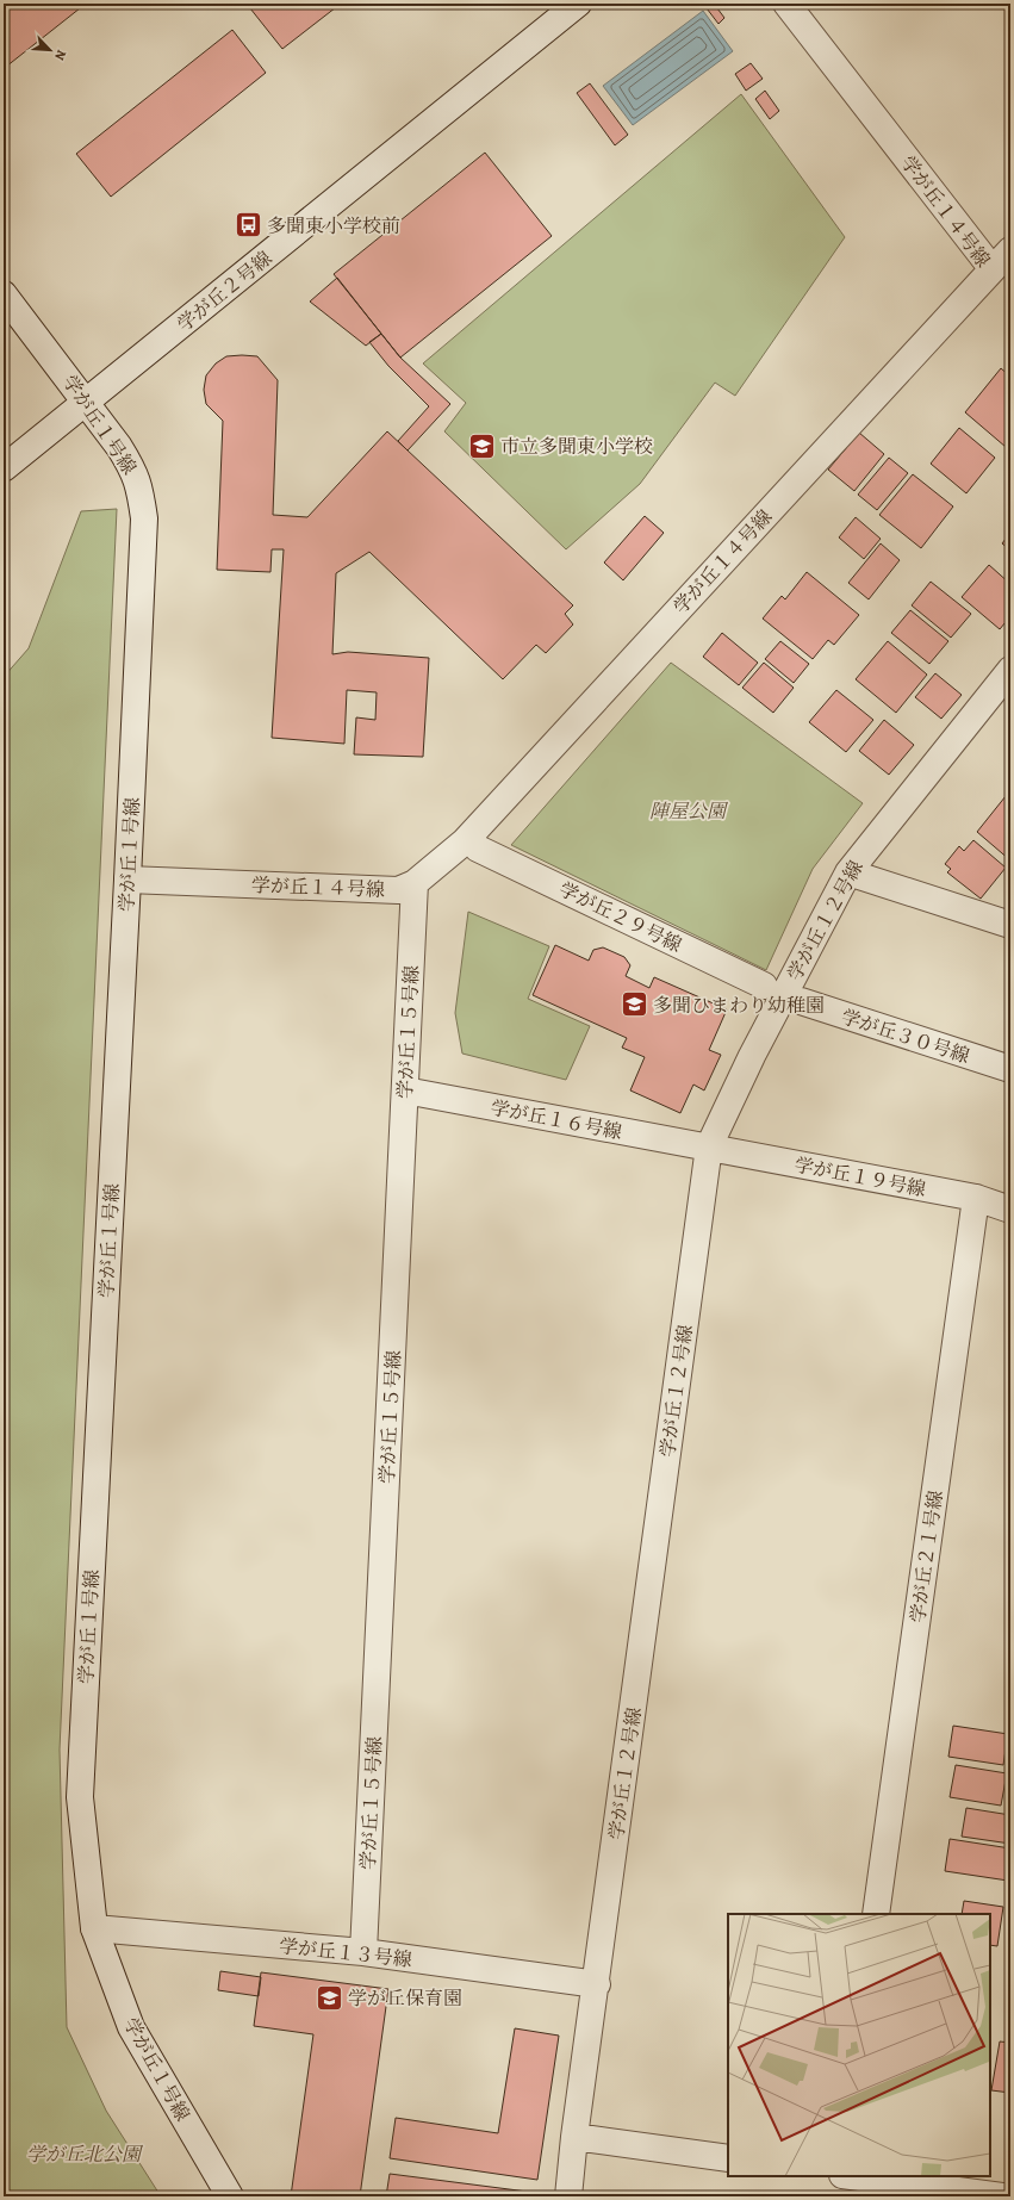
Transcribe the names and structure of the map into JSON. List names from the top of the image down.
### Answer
{
  "streets": {
    "street": [
      "学が丘１４号線",
      "学が丘２号線",
      "学が丘１号線",
      "学が丘２９号線",
      "学が丘１２号線",
      "学が丘１５号線",
      "学が丘３０号線",
      "学が丘１６号線",
      "学が丘１９号線",
      "学が丘２１号線",
      "学が丘１３号線"
    ]
  },
  "crossings": [
    ["学が丘１４号線", "学が丘１号線"],
    ["学が丘１４号線", "学が丘１５号線"],
    ["学が丘２号線", "学が丘１号線"],
    ["学が丘１号線", "学が丘１３号線"],
    ["学が丘１２号線", "学が丘１６号線"],
    ["学が丘１２号線", "学が丘１９号線"],
    ["学が丘１２号線", "学が丘１３号線"],
    ["学が丘１５号線", "学が丘１６号線"],
    ["学が丘１５号線", "学が丘１３号線"],
    ["学が丘１６号線", "学が丘１９号線"],
    ["学が丘１９号線", "学が丘２１号線"]
  ],
  "parks": ["陣屋公園", "学が丘北公園"],
  "places": {
    "bus stop": ["多聞東小学校前"],
    "school or university": ["市立多聞東小学校", "多聞ひまわり幼稚園", "学が丘保育園"]
  },
  "north": "bottom right"
}
